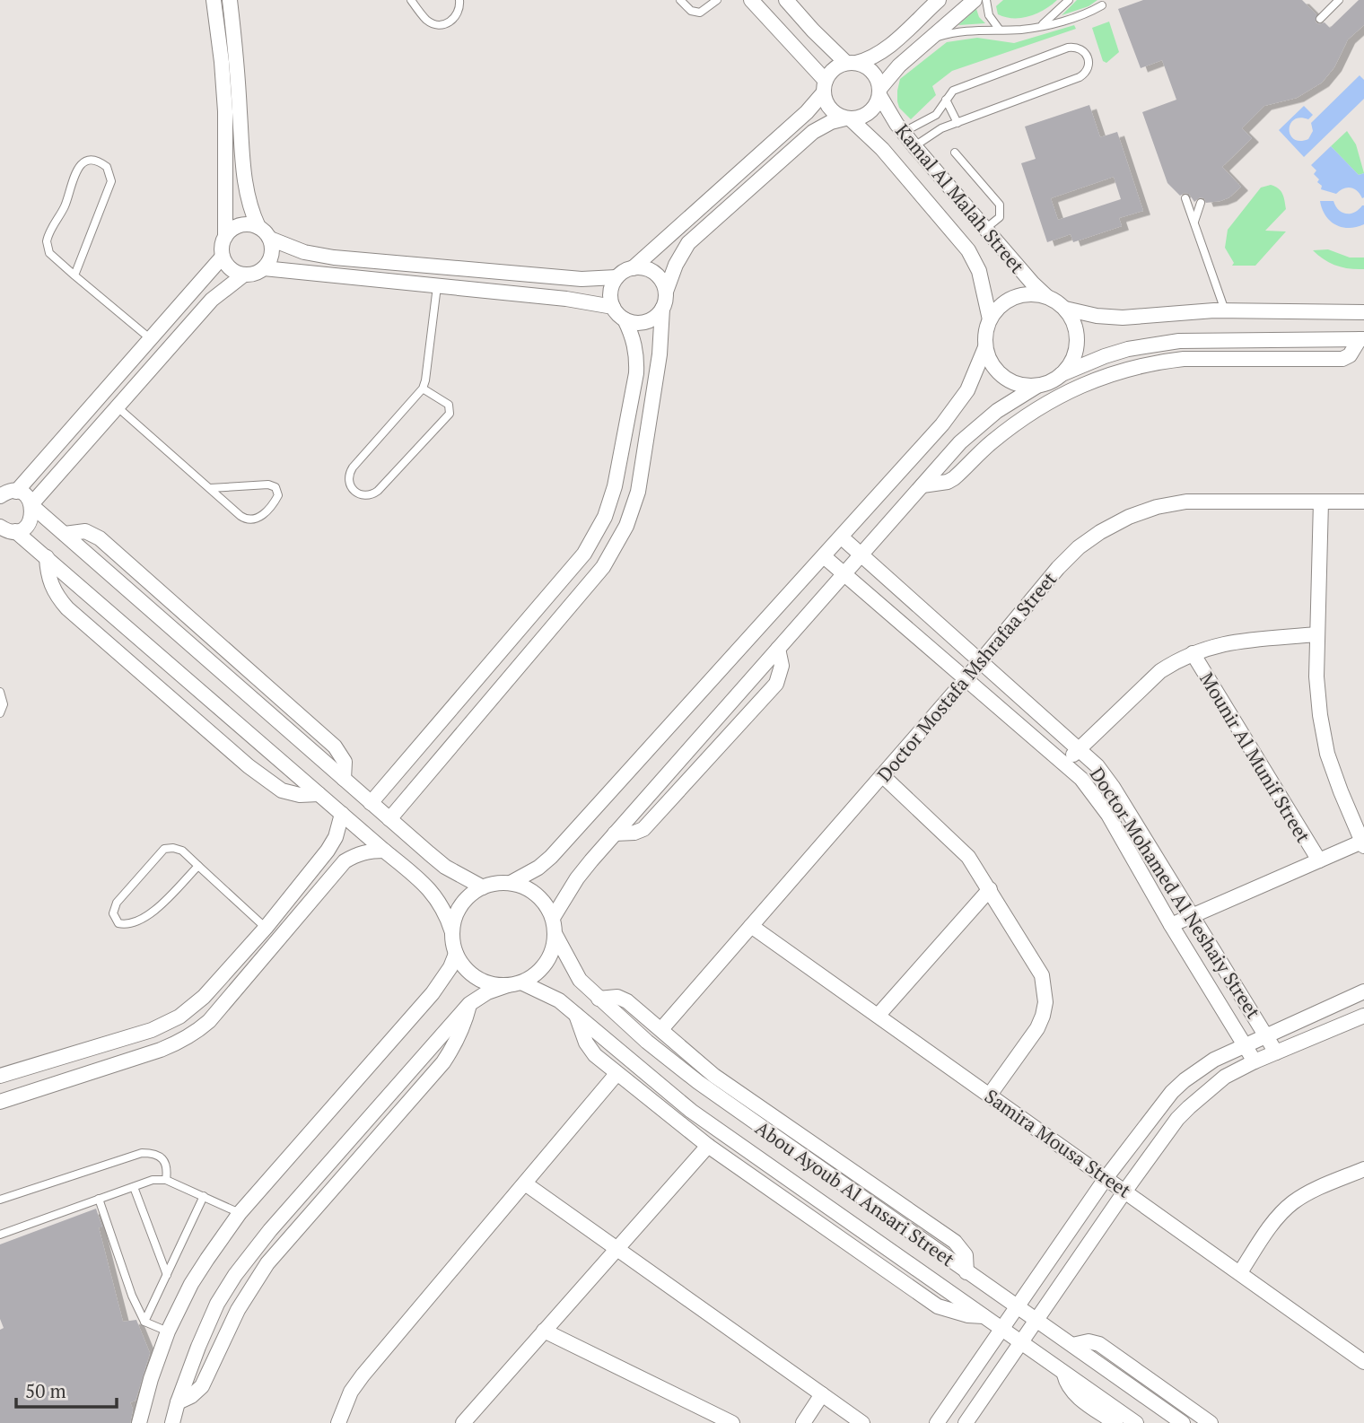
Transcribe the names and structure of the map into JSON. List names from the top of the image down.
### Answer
{
  "streets": {
    "street": [
      "Kamal Al Malah Street",
      "Doctor Mostafa Mshrafaa Street",
      "Mounir Al Munif Street",
      "Doctor Mohamed Al Neshaiy Street",
      "Samira Mousa Street",
      "Abou Ayoub Al Ansari Street"
    ]
  },
  "crossings": [
    ["Doctor Mostafa Mshrafaa Street", "Doctor Mohamed Al Neshaiy Street"],
    ["Doctor Mostafa Mshrafaa Street", "Samira Mousa Street"]
  ],
  "scale_bar": "50 m"
}
